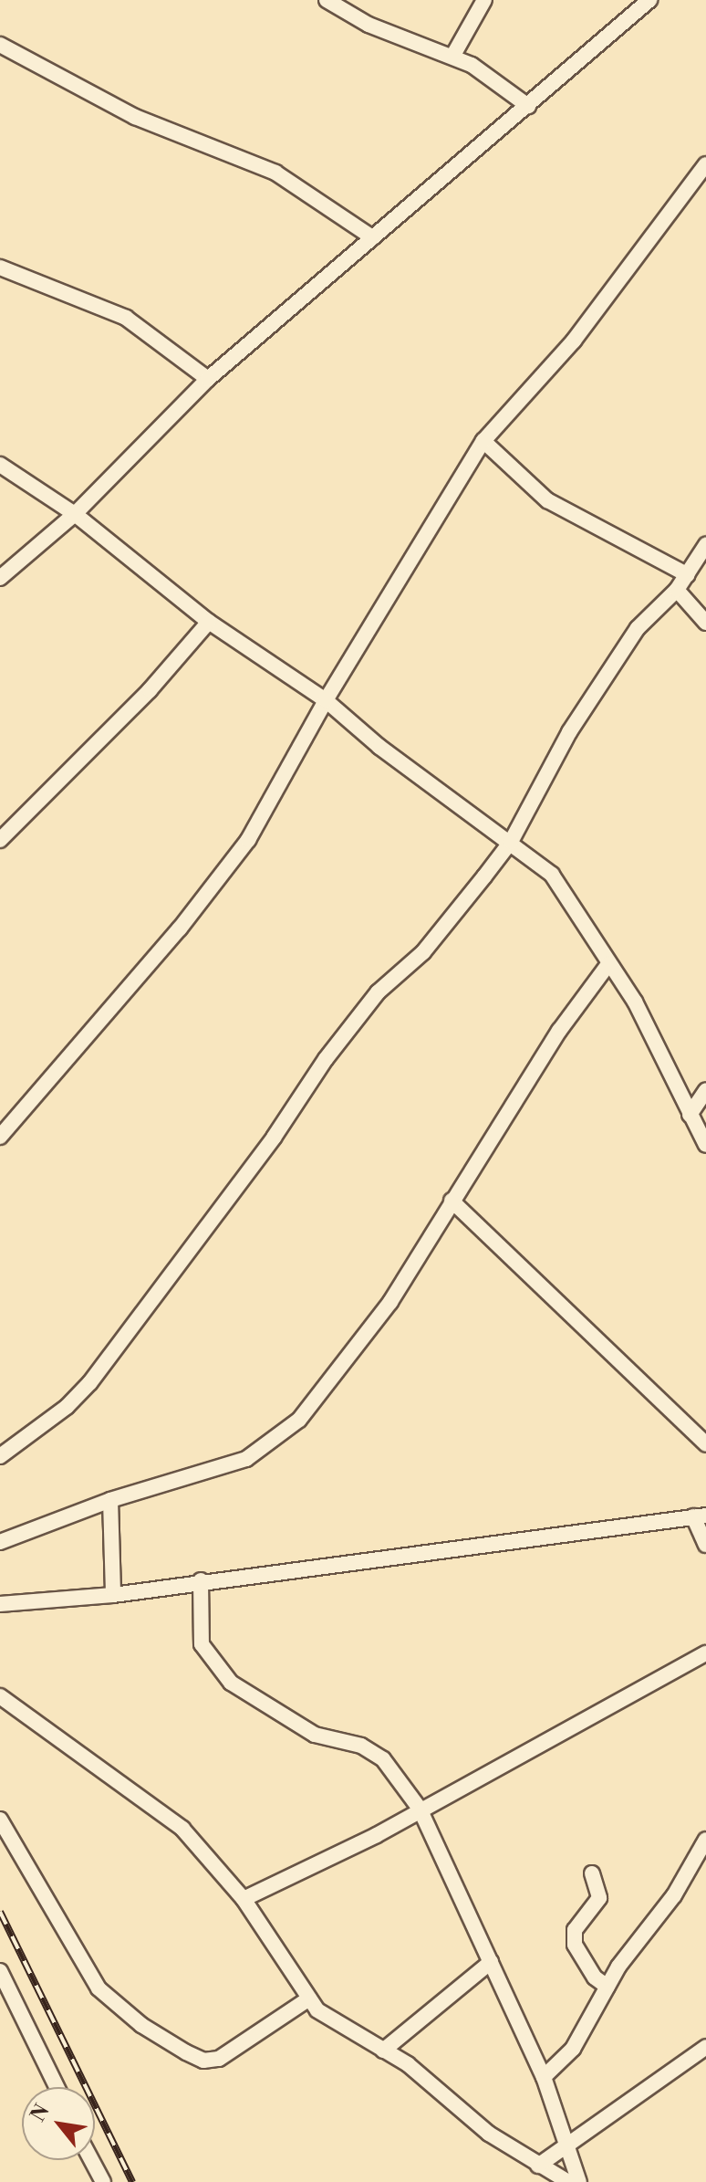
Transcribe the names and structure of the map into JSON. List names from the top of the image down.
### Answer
{
  "north": "top left"
}
